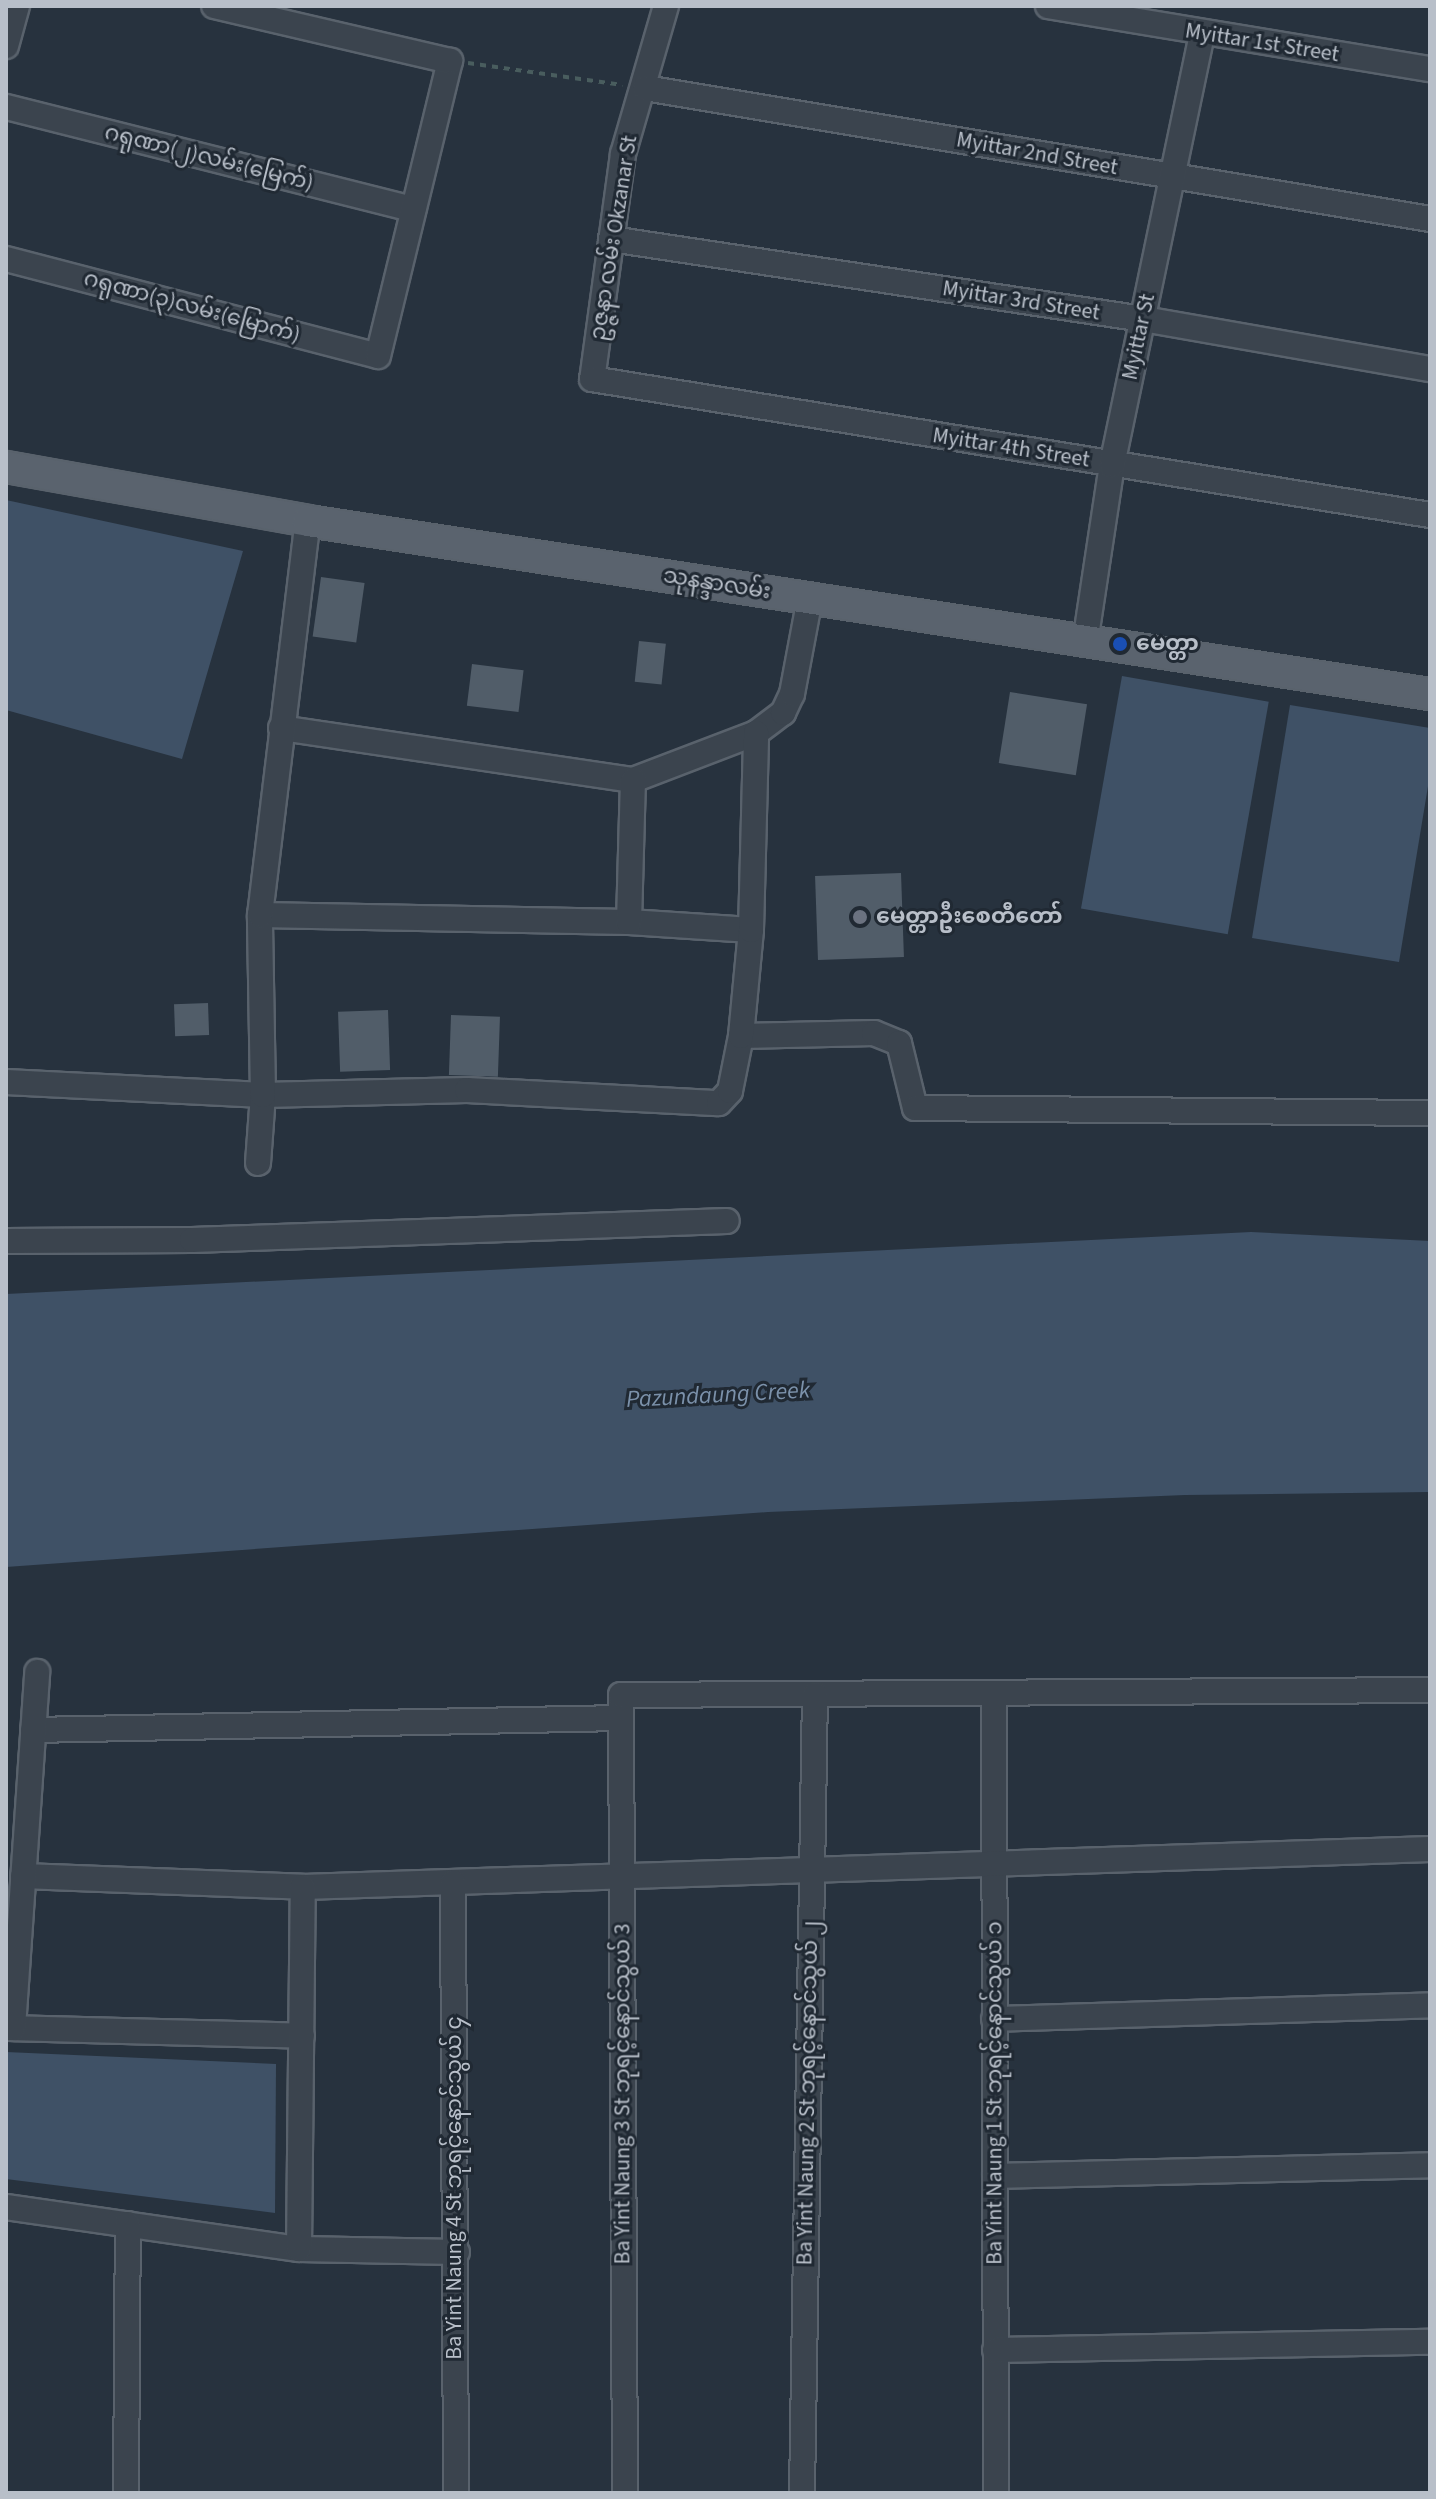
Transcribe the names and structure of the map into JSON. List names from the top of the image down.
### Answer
{
  "streets": {
    "main road": ["သုနန္ဒာလမ်း"],
    "street": [
      "Myittar 1st Street",
      "Myittar 2nd Street",
      "ဂရုဏာ(၂)လမ်း(မြေက်)",
      "ဥဇ္ဇနာ လမ်း Okzanar St",
      "Myittar 3rd Street",
      "ဂရုဏာ(၃)လမ်း(မြောက်)",
      "Myittar St",
      "Myittar 4th Street",
      "Ba Yint Naung 2 St ဘုရင့်နောင်သွယ် ၂",
      "Ba Yint Naung 1 St ဘုရင့်နောင်သွယ် ၁",
      "Ba Yint Naung 3 St ဘုရင့်နောင်သွယ် 3",
      "Ba Yint Naung 4 St ဘုရင့်နောင်သွယ် ၄"
    ]
  },
  "crossings": [
    ["Myittar 1st Street", "Myittar St"],
    ["Myittar 2nd Street", "ဥဇ္ဇနာ လမ်း Okzanar St"],
    ["Myittar 2nd Street", "Myittar St"],
    ["ဂရုဏာ(၂)လမ်း(မြေက်)", "ဂရုဏာ(၃)လမ်း(မြောက်)"],
    ["ဥဇ္ဇနာ လမ်း Okzanar St", "Myittar 3rd Street"],
    ["ဥဇ္ဇနာ လမ်း Okzanar St", "Myittar 4th Street"],
    ["Myittar 3rd Street", "Myittar St"],
    ["Myittar St", "Myittar 4th Street"],
    ["Myittar St", "သုနန္ဒာလမ်း"]
  ],
  "water": ["Pazundaung Creek"],
  "places": ["မေတ္တာ", "မေတ္တာဦးစေတီတော်"]
}
